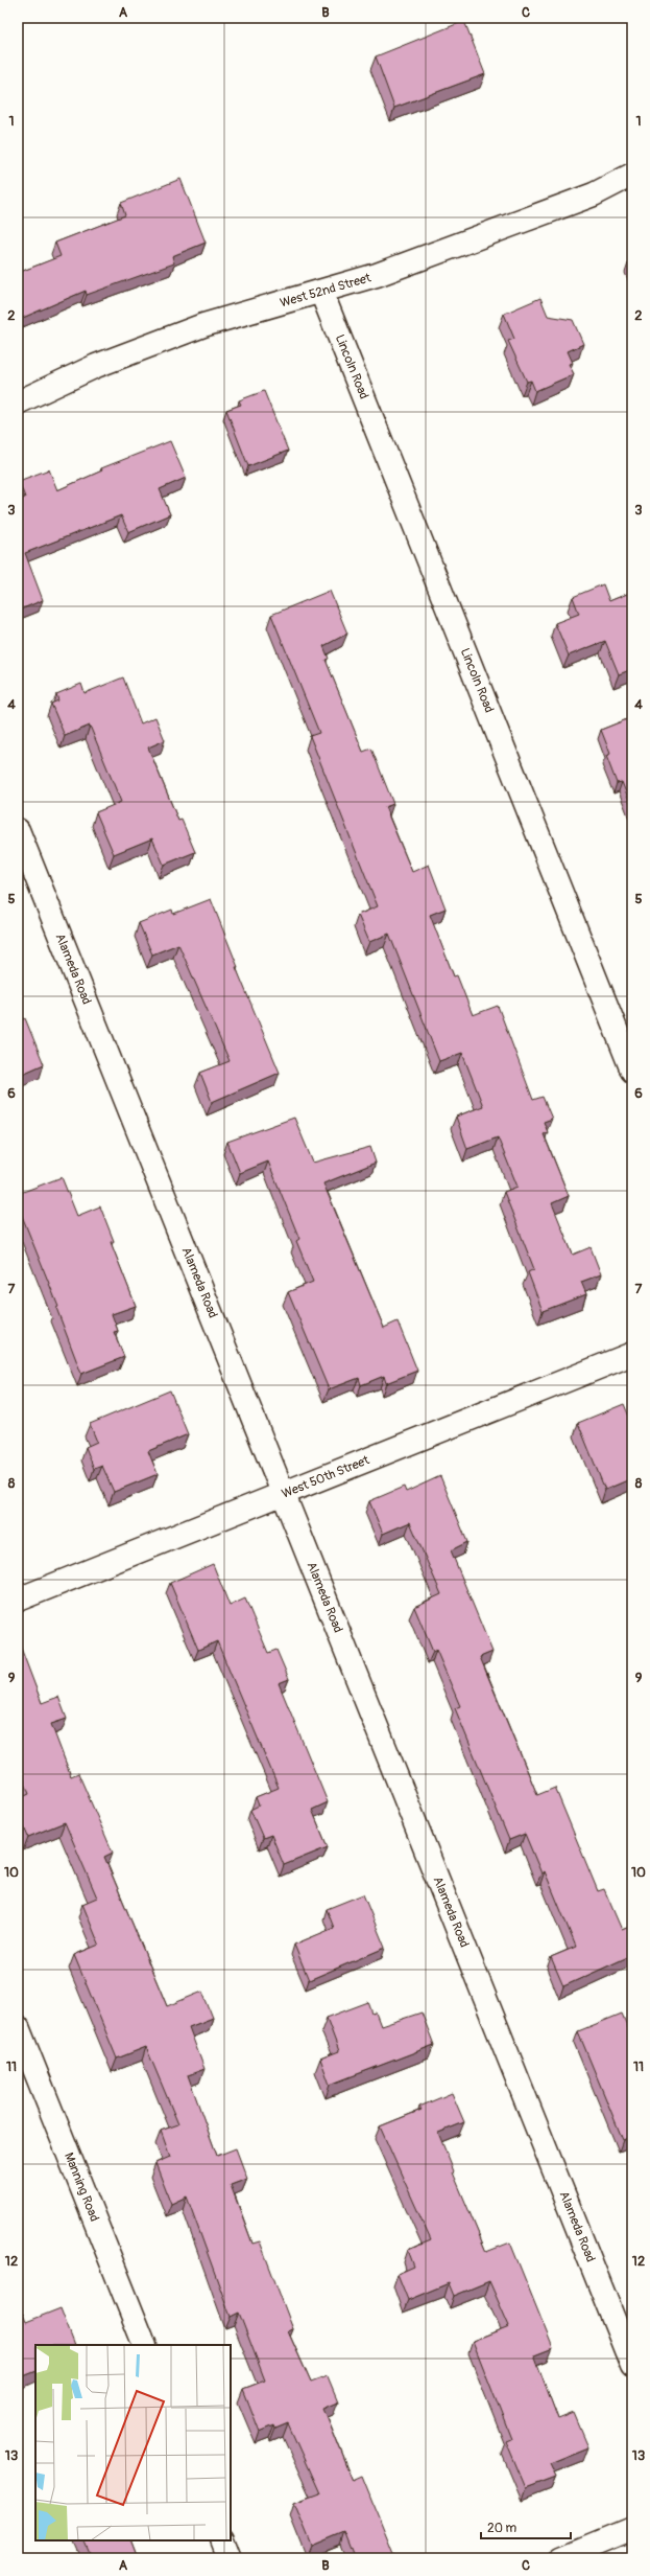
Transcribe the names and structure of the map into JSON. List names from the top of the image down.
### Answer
{
  "streets": {
    "street": [
      "West 52nd Street",
      "Lincoln Road",
      "Alameda Road",
      "West 50th Street",
      "Manning Road"
    ]
  },
  "crossings": [
    ["West 52nd Street", "Lincoln Road"],
    ["Alameda Road", "West 50th Street"]
  ],
  "scale_bar": "20 m",
  "grid": {
    "columns": ["A", "B", "C"],
    "rows": [
      "1",
      "2",
      "3",
      "4",
      "5",
      "6",
      "7",
      "8",
      "9",
      "10",
      "11",
      "12",
      "13"
    ]
  }
}
